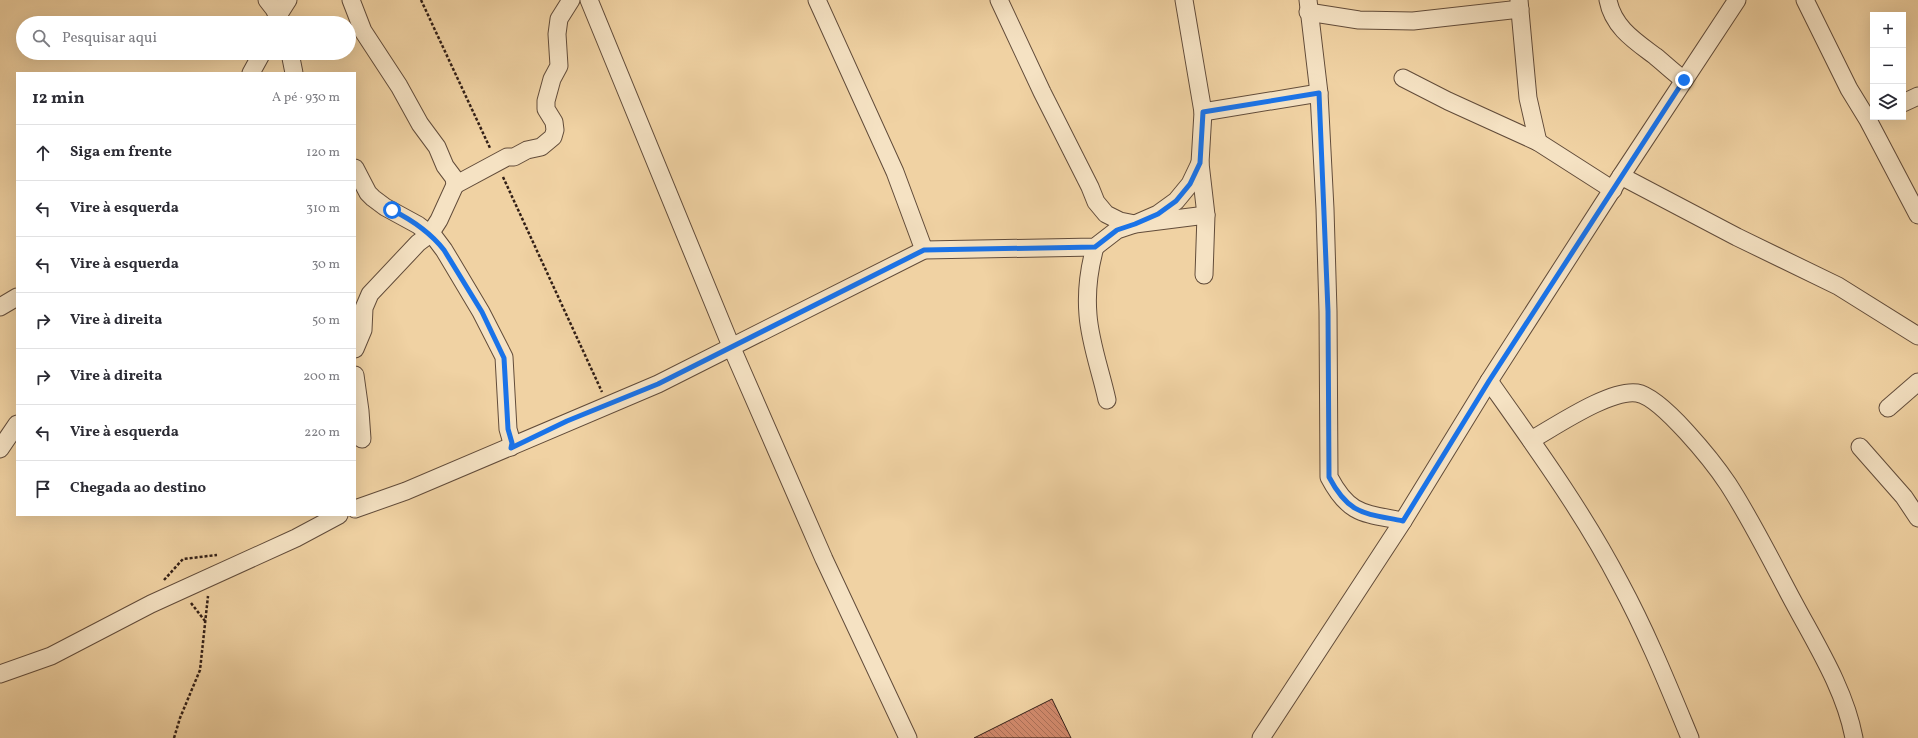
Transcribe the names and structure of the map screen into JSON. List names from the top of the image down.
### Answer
{
  "page": {
    "map_buttons": ["+", "−"],
    "search": "Pesquisar aqui",
    "heading": ["12 min", "A pé · 930 m"],
    "list": [
      ["Siga em frente", "120 m"],
      ["Vire à esquerda", "310 m"],
      ["Vire à esquerda", "30 m"],
      ["Vire à direita", "50 m"],
      ["Vire à direita", "200 m"],
      ["Vire à esquerda", "220 m"],
      "Chegada ao destino"
    ]
  }
}
